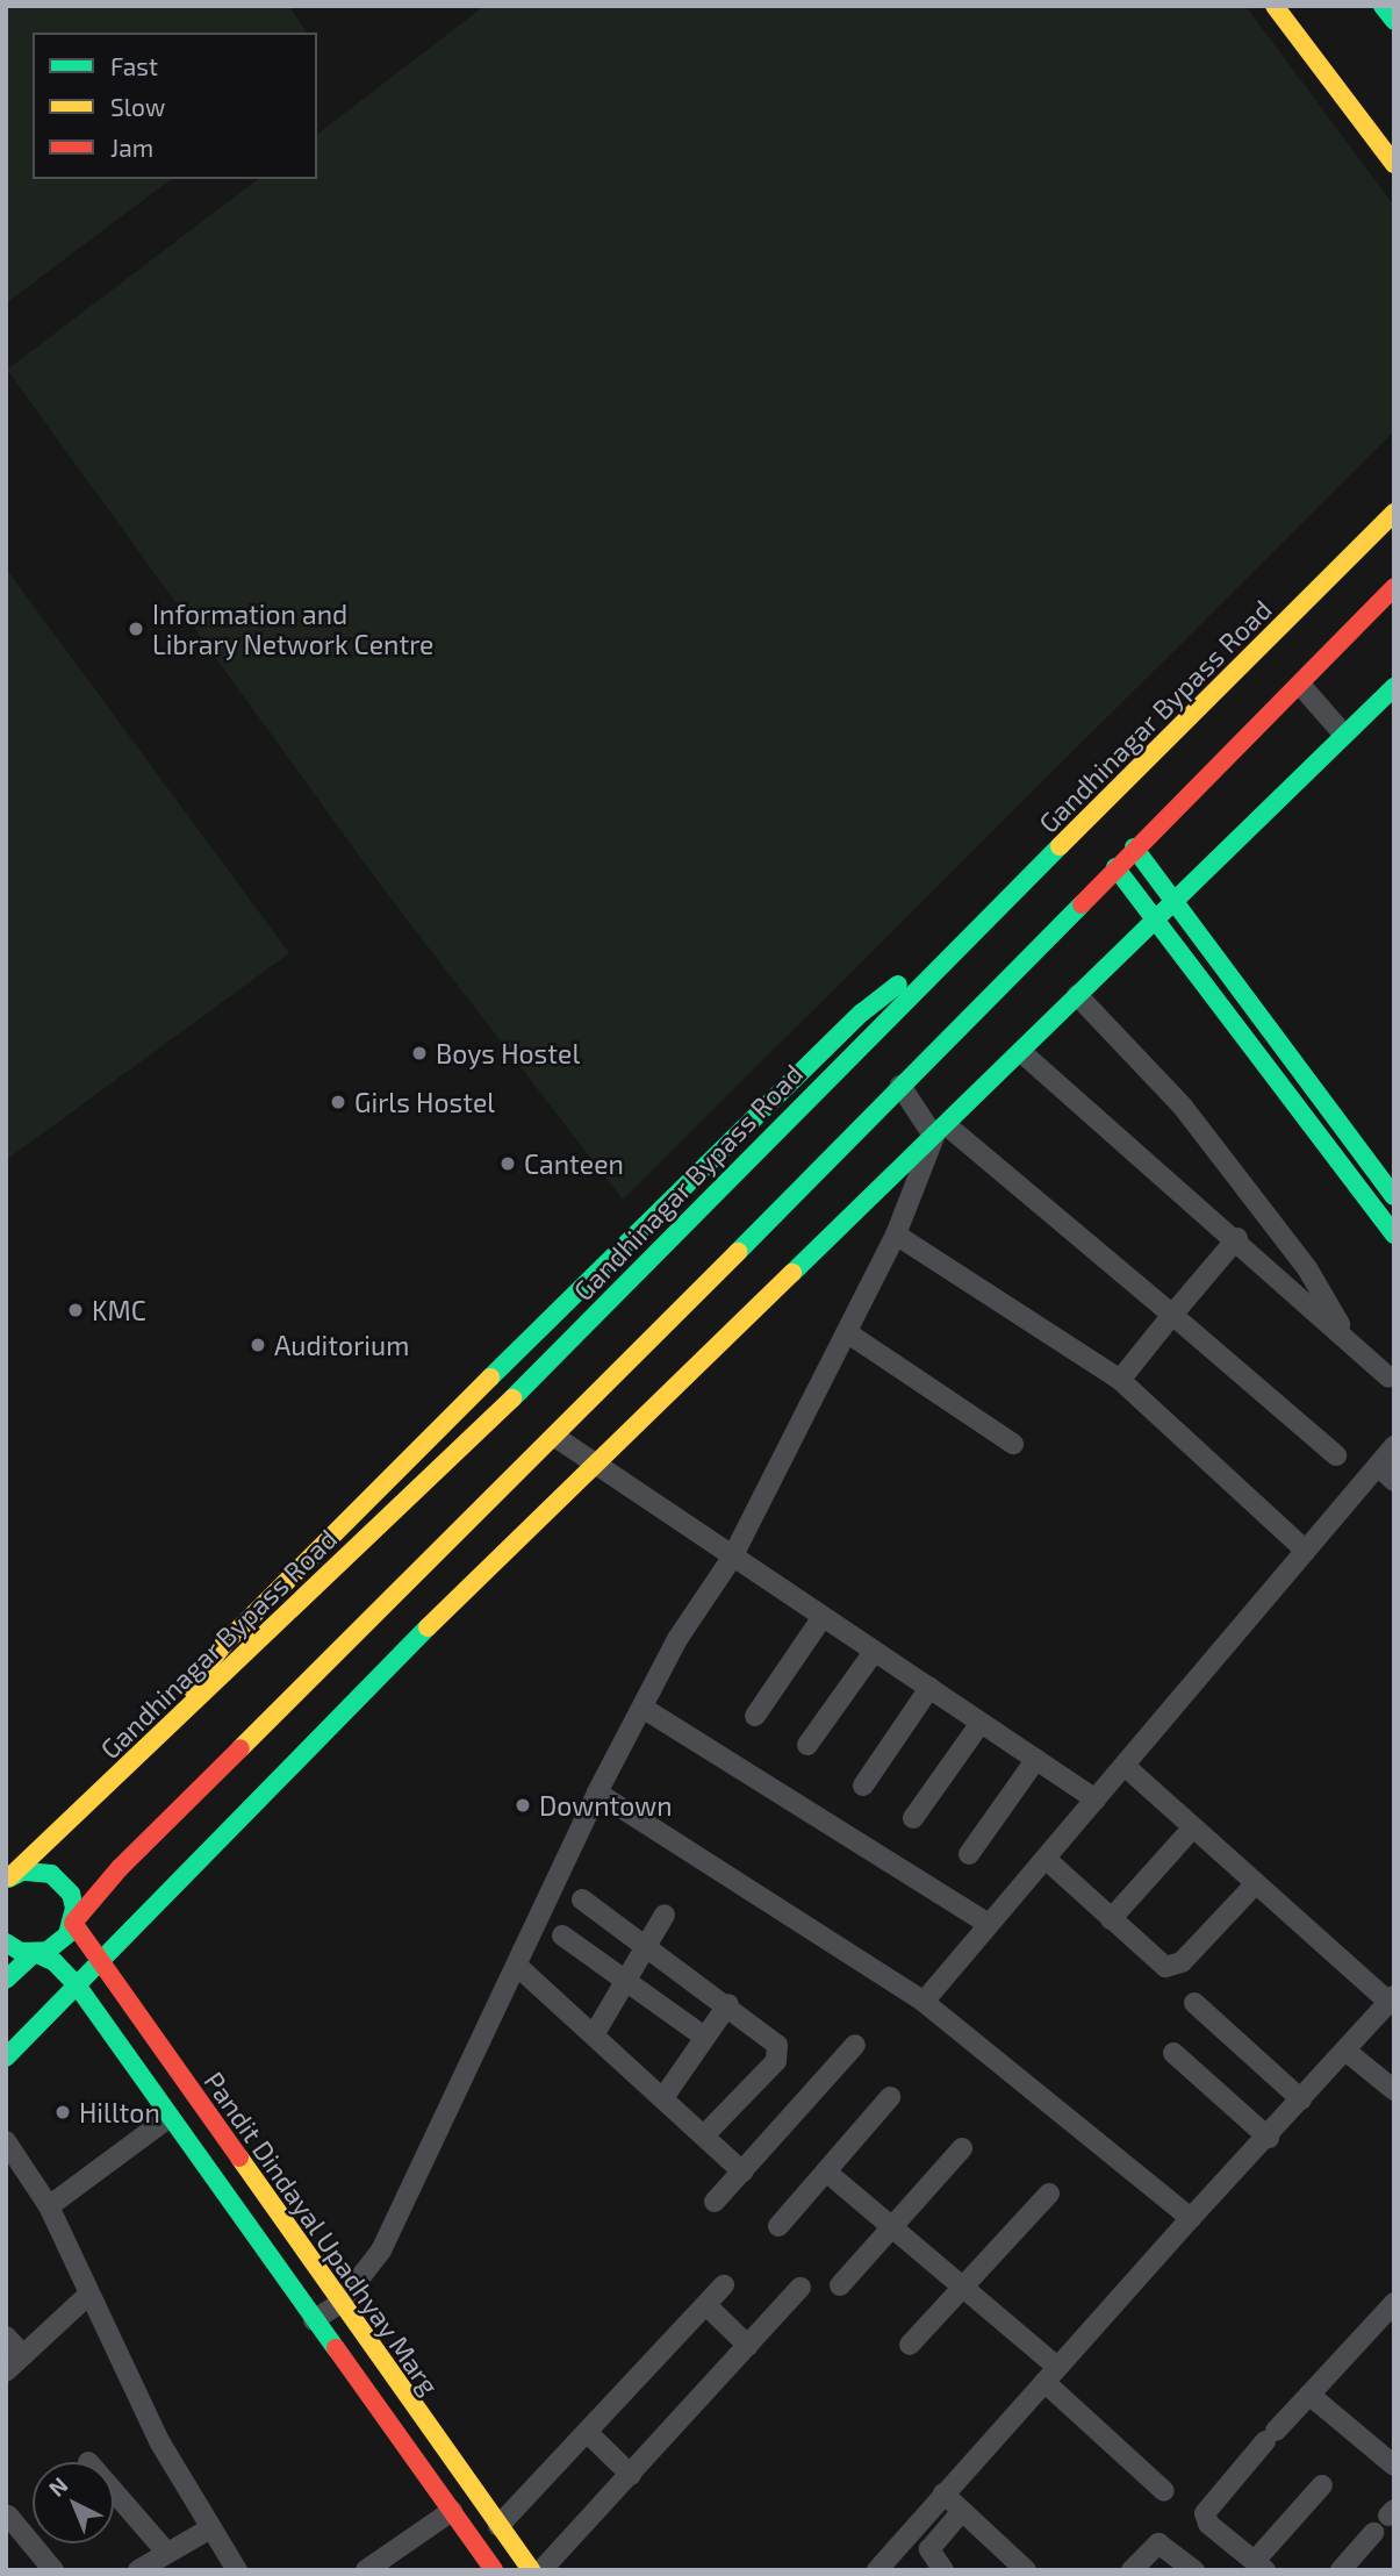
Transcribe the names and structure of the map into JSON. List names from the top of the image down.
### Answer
{
  "streets": {
    "street": ["Gandhinagar Bypass Road", "Pandit Dindayal Upadhyay Marg"]
  },
  "crossings": [
    ["Gandhinagar Bypass Road", "Pandit Dindayal Upadhyay Marg"]
  ],
  "places": [
    "Information and Library Network Centre",
    "Boys Hostel",
    "Girls Hostel",
    "Canteen",
    "KMC",
    "Auditorium",
    "Downtown",
    "Hillton"
  ],
  "legend": ["Fast", "Slow", "Jam"],
  "north": "top left"
}
